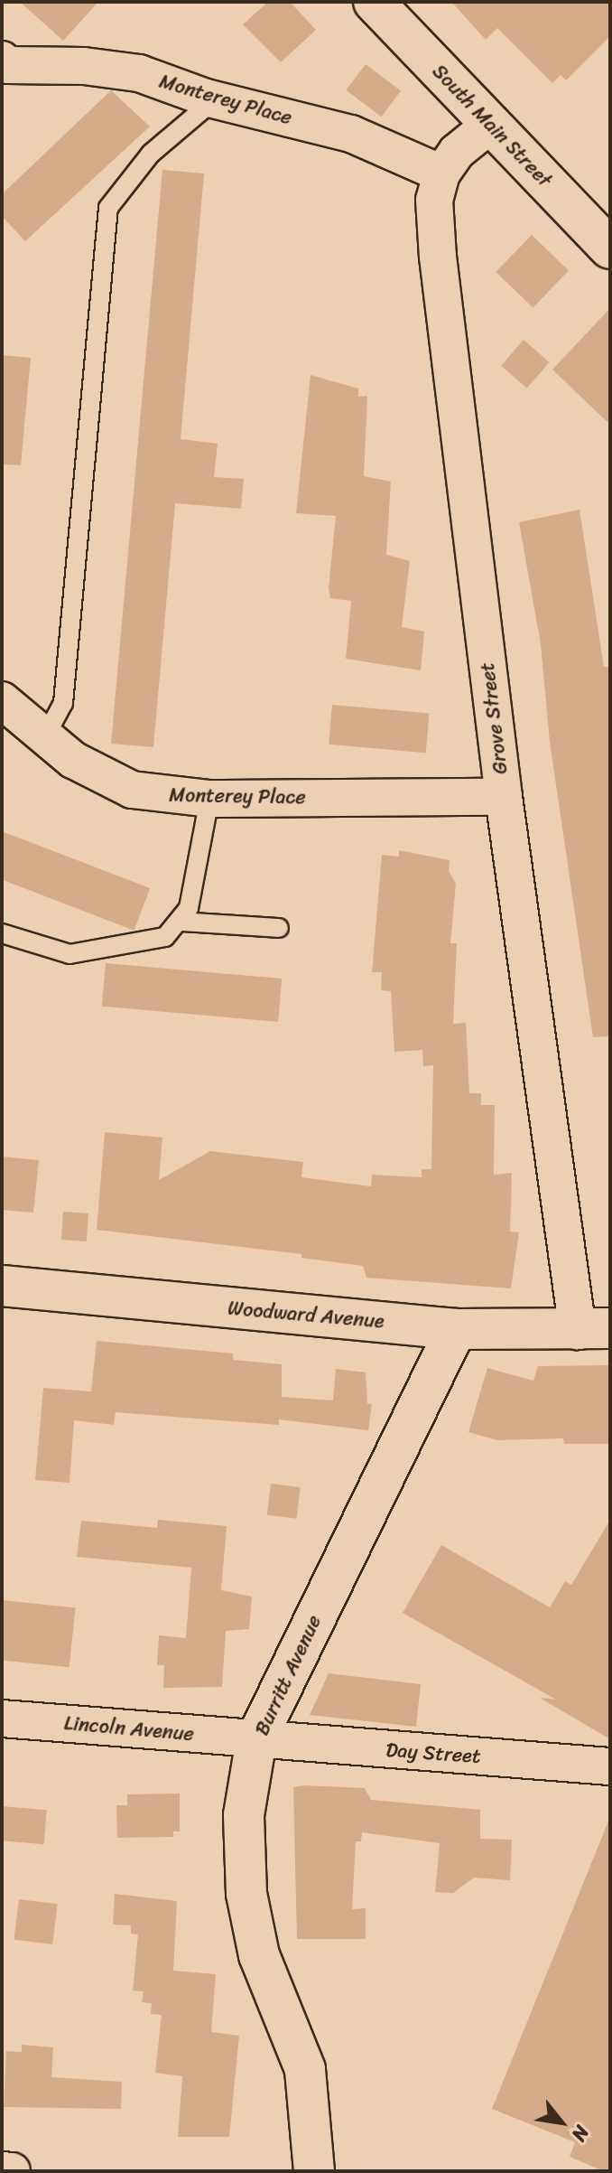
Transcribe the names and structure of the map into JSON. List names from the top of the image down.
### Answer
{
  "streets": {
    "main road": ["South Main Street", "Woodward Avenue", "Burritt Avenue"],
    "street": [
      "Monterey Place",
      "Grove Street",
      "Lincoln Avenue",
      "Day Street"
    ]
  },
  "crossings": [
    ["Monterey Place", "Grove Street"],
    ["South Main Street", "Grove Street"],
    ["Grove Street", "Woodward Avenue"],
    ["Woodward Avenue", "Burritt Avenue"],
    ["Burritt Avenue", "Lincoln Avenue"],
    ["Burritt Avenue", "Day Street"],
    ["Lincoln Avenue", "Day Street"]
  ],
  "north": "bottom right"
}
